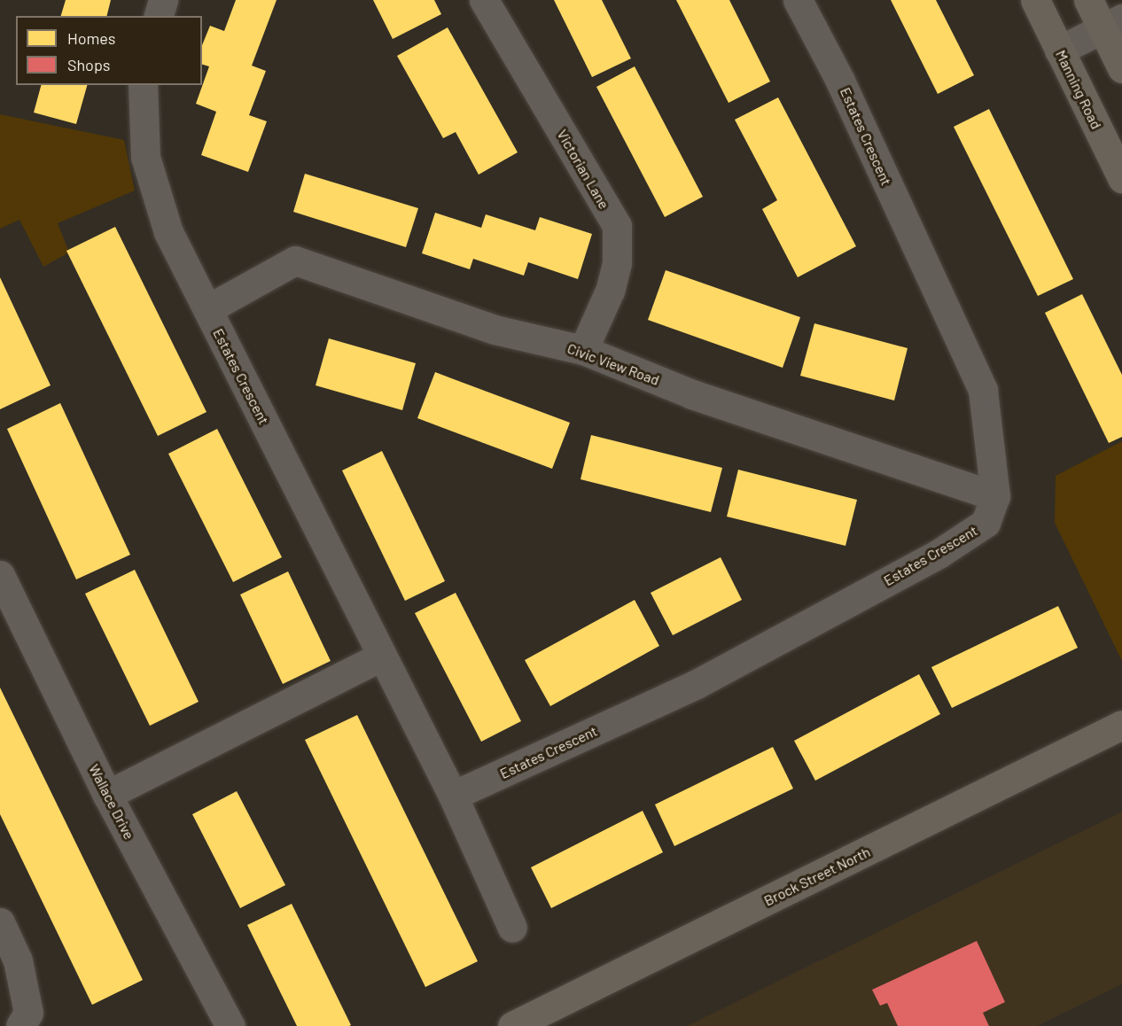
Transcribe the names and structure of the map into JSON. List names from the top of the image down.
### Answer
{
  "streets": {
    "main road": ["Manning Road", "Brock Street North"],
    "street": [
      "Estates Crescent",
      "Victorian Lane",
      "Civic View Road",
      "Wallace Drive"
    ]
  },
  "crossings": [
    ["Estates Crescent", "Civic View Road"],
    ["Victorian Lane", "Civic View Road"]
  ],
  "legend": ["Homes", "Shops"]
}
